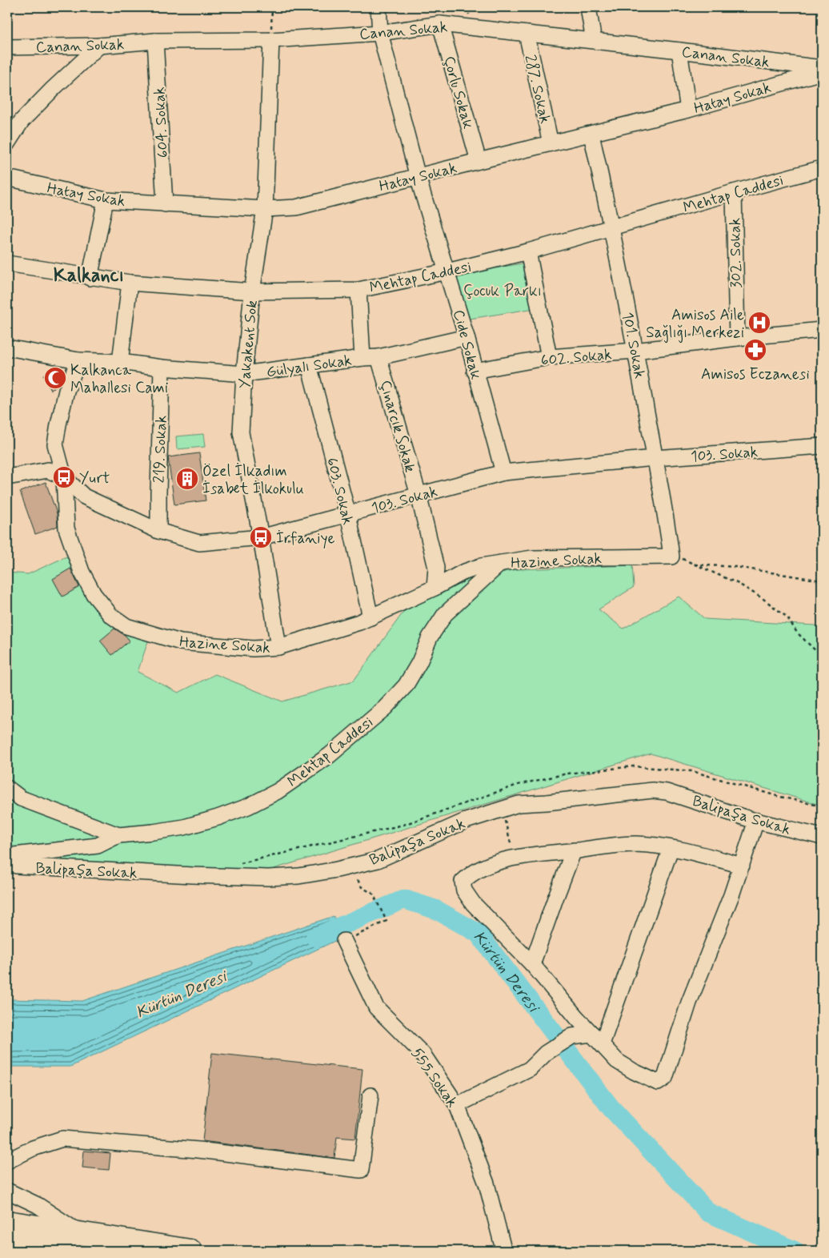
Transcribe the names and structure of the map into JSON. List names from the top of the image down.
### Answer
{
  "streets": {
    "street": [
      "Canan Sokak",
      "287. Sokak",
      "Çorlu Sokak",
      "Hatay Sokak",
      "604. Sokak",
      "Mehtap Caddesi",
      "302. Sokak",
      "Yakakent Sok",
      "Cide Sokak",
      "101. Sokak",
      "602. Sokak",
      "Gülyalı Sokak",
      "Çınarcık Sokak",
      "219. Sokak",
      "103. Sokak",
      "603. Sokak",
      "Hazine Sokak",
      "Balipaşa Sokak",
      "555 Sokak"
    ]
  },
  "crossings": [
    ["Canan Sokak", "287. Sokak"],
    ["Canan Sokak", "Çorlu Sokak"],
    ["Canan Sokak", "604. Sokak"],
    ["Canan Sokak", "Yakakent Sok"],
    ["Canan Sokak", "Cide Sokak"],
    ["287. Sokak", "Hatay Sokak"],
    ["Çorlu Sokak", "Hatay Sokak"],
    ["Hatay Sokak", "604. Sokak"],
    ["Hatay Sokak", "Yakakent Sok"],
    ["Hatay Sokak", "Cide Sokak"],
    ["Hatay Sokak", "101. Sokak"],
    ["Mehtap Caddesi", "302. Sokak"],
    ["Mehtap Caddesi", "Yakakent Sok"],
    ["Mehtap Caddesi", "Cide Sokak"],
    ["Mehtap Caddesi", "101. Sokak"],
    ["Mehtap Caddesi", "Hazine Sokak"],
    ["Mehtap Caddesi", "Balipaşa Sokak"],
    ["302. Sokak", "602. Sokak"],
    ["Yakakent Sok", "Gülyalı Sokak"],
    ["Yakakent Sok", "103. Sokak"],
    ["Yakakent Sok", "Hazine Sokak"],
    ["Cide Sokak", "602. Sokak"],
    ["Cide Sokak", "Gülyalı Sokak"],
    ["Cide Sokak", "103. Sokak"],
    ["101. Sokak", "602. Sokak"],
    ["101. Sokak", "103. Sokak"],
    ["101. Sokak", "Hazine Sokak"],
    ["Gülyalı Sokak", "Çınarcık Sokak"],
    ["Gülyalı Sokak", "219. Sokak"],
    ["Gülyalı Sokak", "603. Sokak"],
    ["Gülyalı Sokak", "Hazine Sokak"],
    ["Çınarcık Sokak", "103. Sokak"],
    ["Çınarcık Sokak", "Hazine Sokak"],
    ["219. Sokak", "103. Sokak"],
    ["103. Sokak", "603. Sokak"],
    ["103. Sokak", "Hazine Sokak"],
    ["603. Sokak", "Hazine Sokak"]
  ],
  "districts": ["Kalkancı"],
  "water": ["Kürtün Deresi"],
  "parks": ["Çocuk Parkı"],
  "places": {
    "hospital": ["Amisos Aile Sağlığı Merkezi"],
    "pharmacy": ["Amisos Eczanesi"],
    "mosque": ["Kalkanca Mahallesi Cami"],
    "bus stop": ["Yurt", "İrfaniye"],
    "building": ["Özel İlkadım İsabet İlkokulu"]
  }
}
